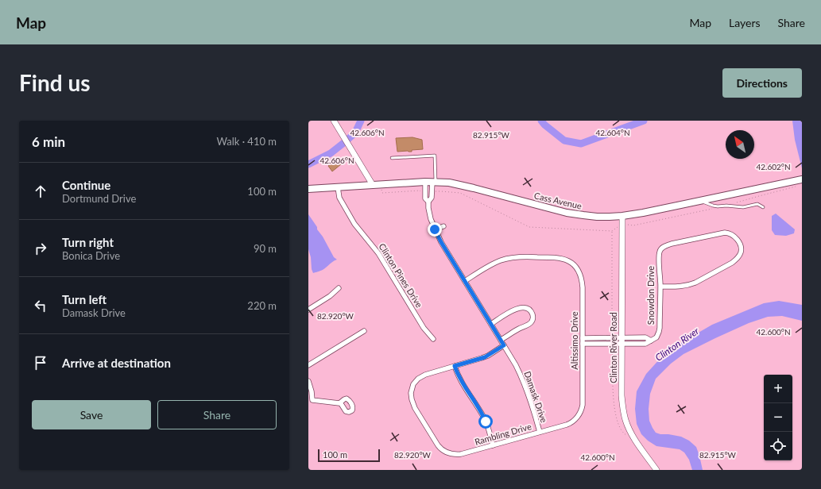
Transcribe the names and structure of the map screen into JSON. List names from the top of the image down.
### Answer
{
  "streets": {
    "main road": ["Cass Avenue"],
    "street": [
      "Clinton Pines Drive",
      "Snowdon Drive",
      "Altissimo Drive",
      "Clinton River Road",
      "Damask Drive",
      "Rambling Drive"
    ]
  },
  "crossings": [
    ["Cass Avenue", "Clinton Pines Drive"],
    ["Cass Avenue", "Clinton River Road"],
    ["Cass Avenue", "Damask Drive"],
    ["Snowdon Drive", "Clinton River Road"],
    ["Altissimo Drive", "Damask Drive"],
    ["Altissimo Drive", "Rambling Drive"],
    ["Damask Drive", "Rambling Drive"]
  ],
  "water": ["Clinton River"],
  "scale_bar": "100 m",
  "north": "top left",
  "page": {
    "header": "Map",
    "nav": ["Map", "Layers", "Share"],
    "buttons": [
      "Directions",
      ["Save", "Share"]
    ],
    "title": "Find us",
    "heading": ["6 min", "Walk · 410 m"],
    "list": [
      ["Continue", "Dortmund Drive", "100 m"],
      ["Turn right", "Bonica Drive", "90 m"],
      ["Turn left", "Damask Drive", "220 m"],
      "Arrive at destination"
    ],
    "map_buttons": ["+", "−"],
    "scale": "100 m"
  },
  "coordinates": [
    "42.606°N",
    "42.604°N",
    "82.915°W",
    "42.602°N",
    "82.920°W",
    "42.600°N"
  ]
}
